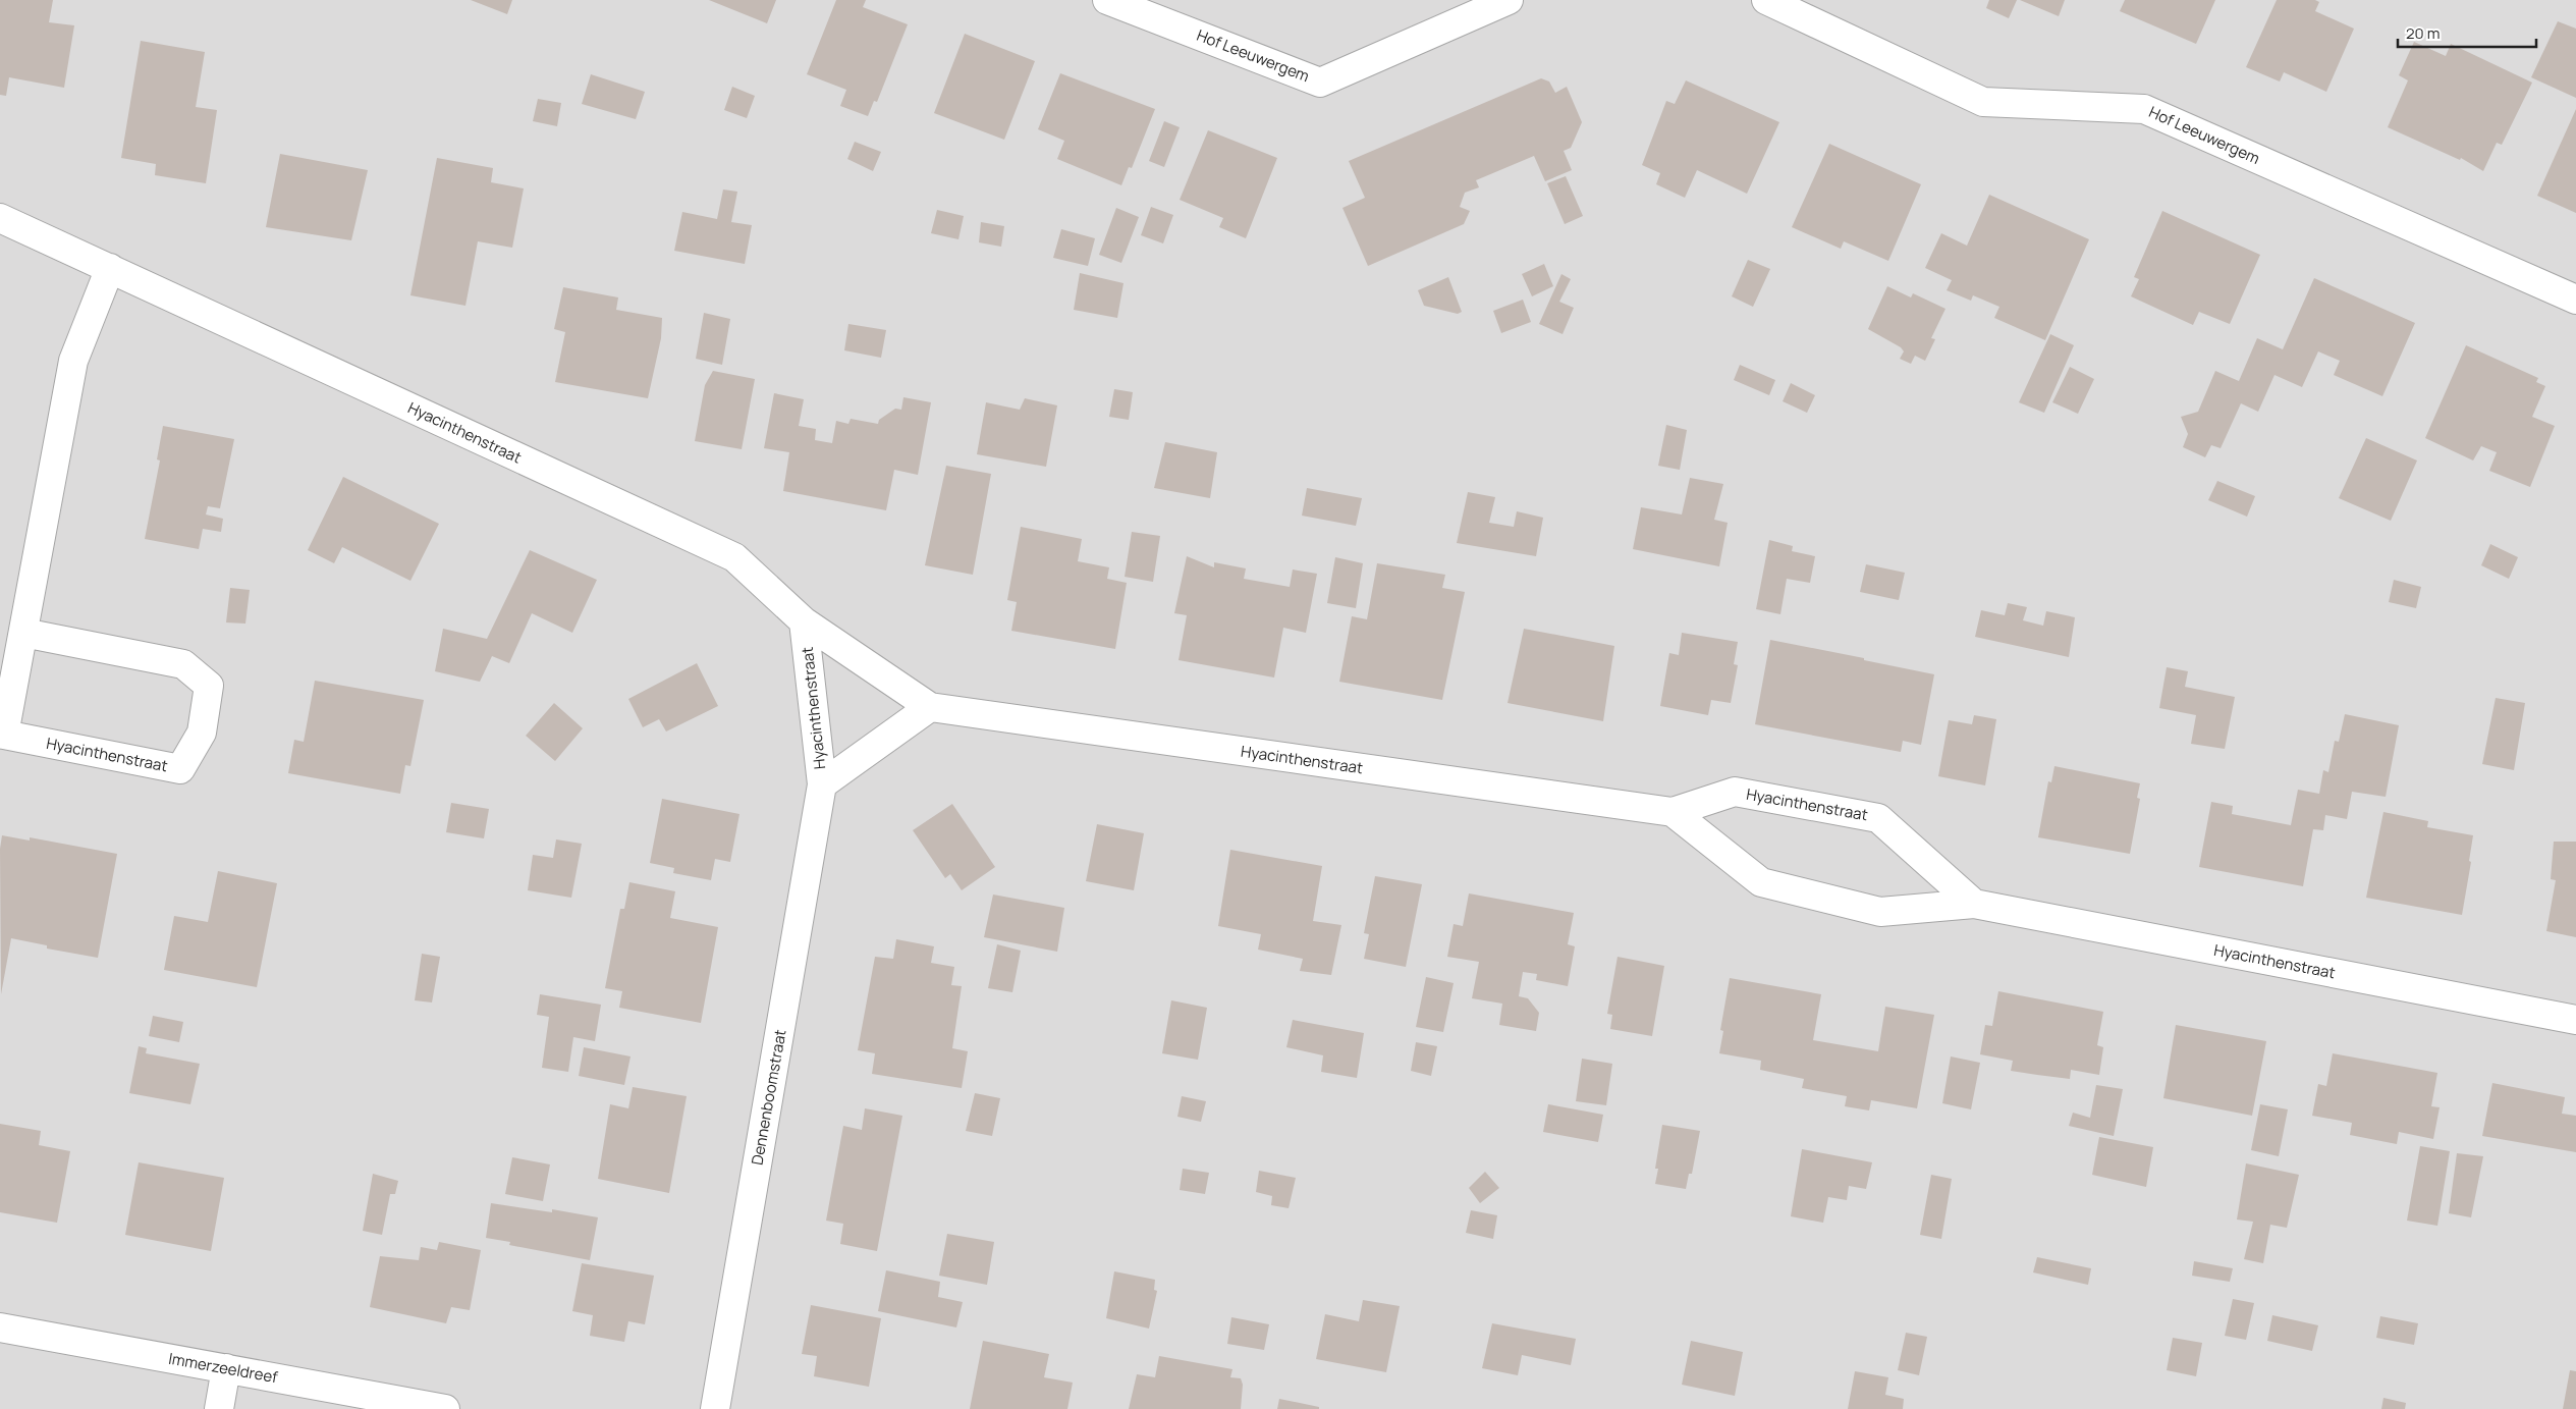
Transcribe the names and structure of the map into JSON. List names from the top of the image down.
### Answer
{
  "streets": {
    "street": [
      "Hof Leeuwergem",
      "Hyacinthenstraat",
      "Dennenboomstraat",
      "Immerzeeldreef"
    ]
  },
  "crossings": [
    ["Hyacinthenstraat", "Dennenboomstraat"]
  ],
  "scale_bar": "20 m"
}
